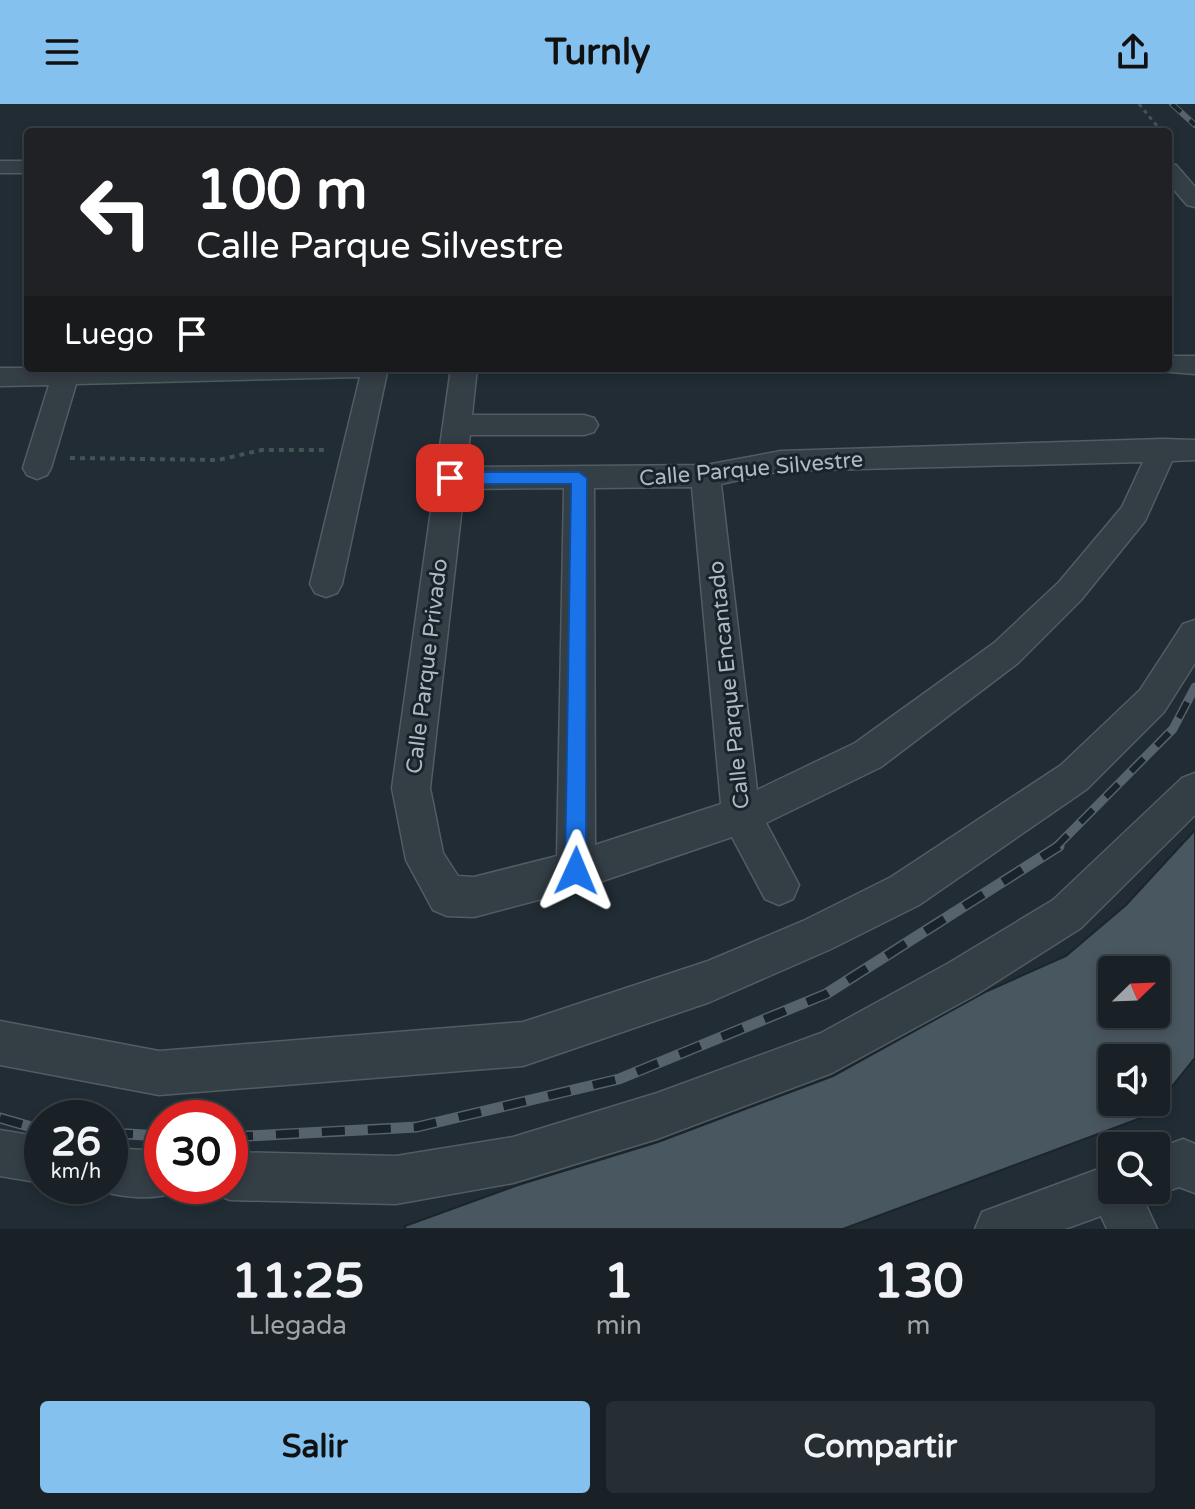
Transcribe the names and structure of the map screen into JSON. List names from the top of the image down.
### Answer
{
  "streets": {
    "street": ["Calle Parque Silvestre", "Calle Parque Privado", "Calle Parque Encantado"]
  },
  "crossings": [
    ["Calle Parque Silvestre", "Calle Parque Privado"],
    ["Calle Parque Silvestre", "Calle Parque Encantado"],
    ["Calle Parque Privado", "Calle Parque Encantado"]
  ],
  "north": "top right",
  "page": {
    "header": "Turnly",
    "turn": ["100 m", "Calle Parque Silvestre"],
    "then": "Luego",
    "speed": "26 km/h",
    "limit": "30",
    "eta": [
      "11:25",
      "Llegada",
      "1",
      "min",
      "130",
      "m"
    ],
    "buttons": ["Salir", "Compartir"]
  }
}
